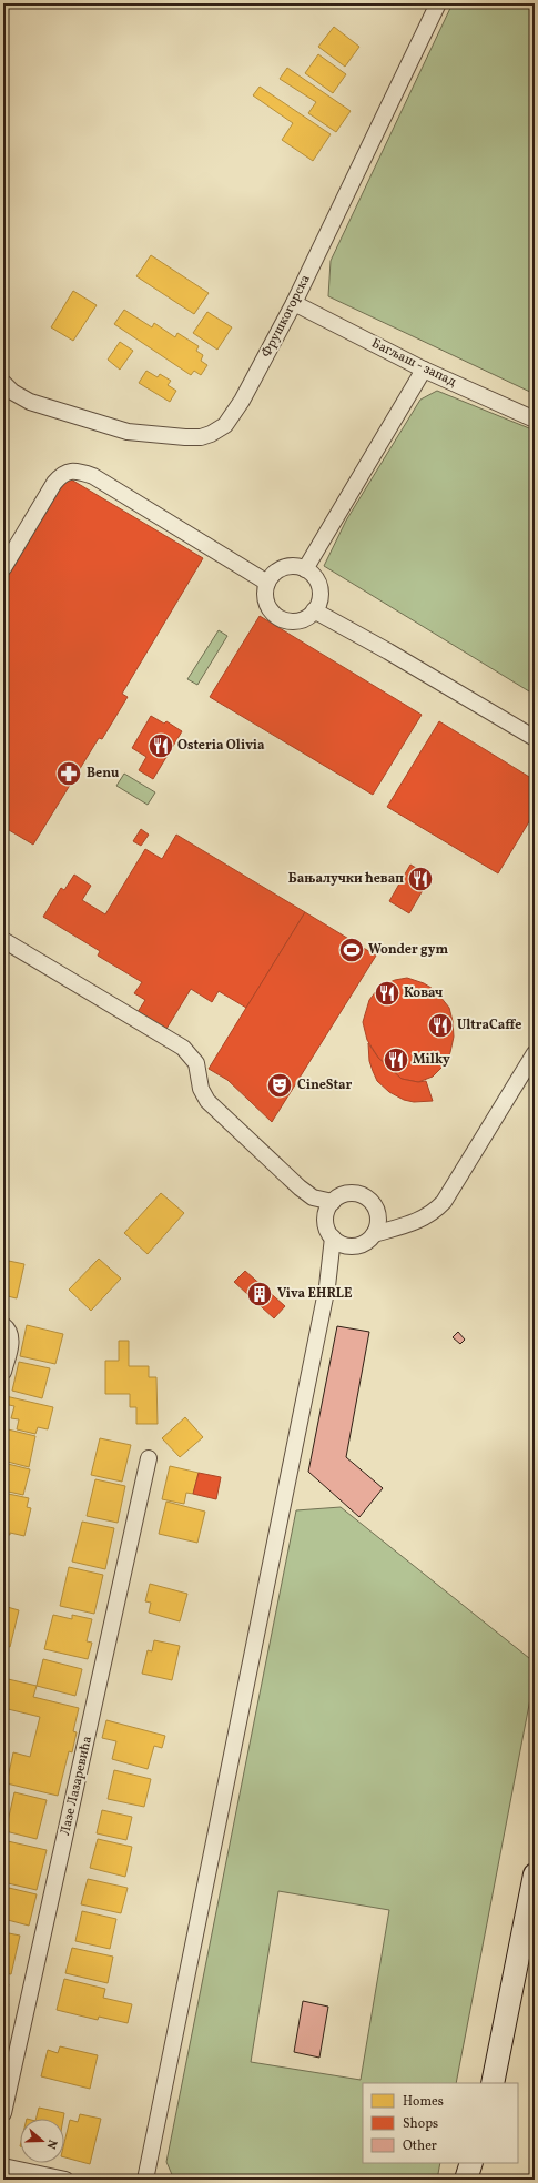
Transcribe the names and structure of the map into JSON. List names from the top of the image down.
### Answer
{
  "streets": {
    "street": ["Фрушкогорска", "Багљаш - запад", "Лазе Лазаревића"]
  },
  "crossings": [
    ["Фрушкогорска", "Багљаш - запад"]
  ],
  "places": {
    "restaurant": [
      "Osteria Olivia",
      "Бањалучки ћевап",
      "Ковач",
      "UltraCaffe",
      "Milky"
    ],
    "pharmacy": ["Benu"],
    "sports": ["Wonder gym"],
    "theatre": ["CineStar"],
    "building": ["Viva EHRLE"]
  },
  "legend": ["Homes", "Shops", "Other"],
  "north": "right"
}
